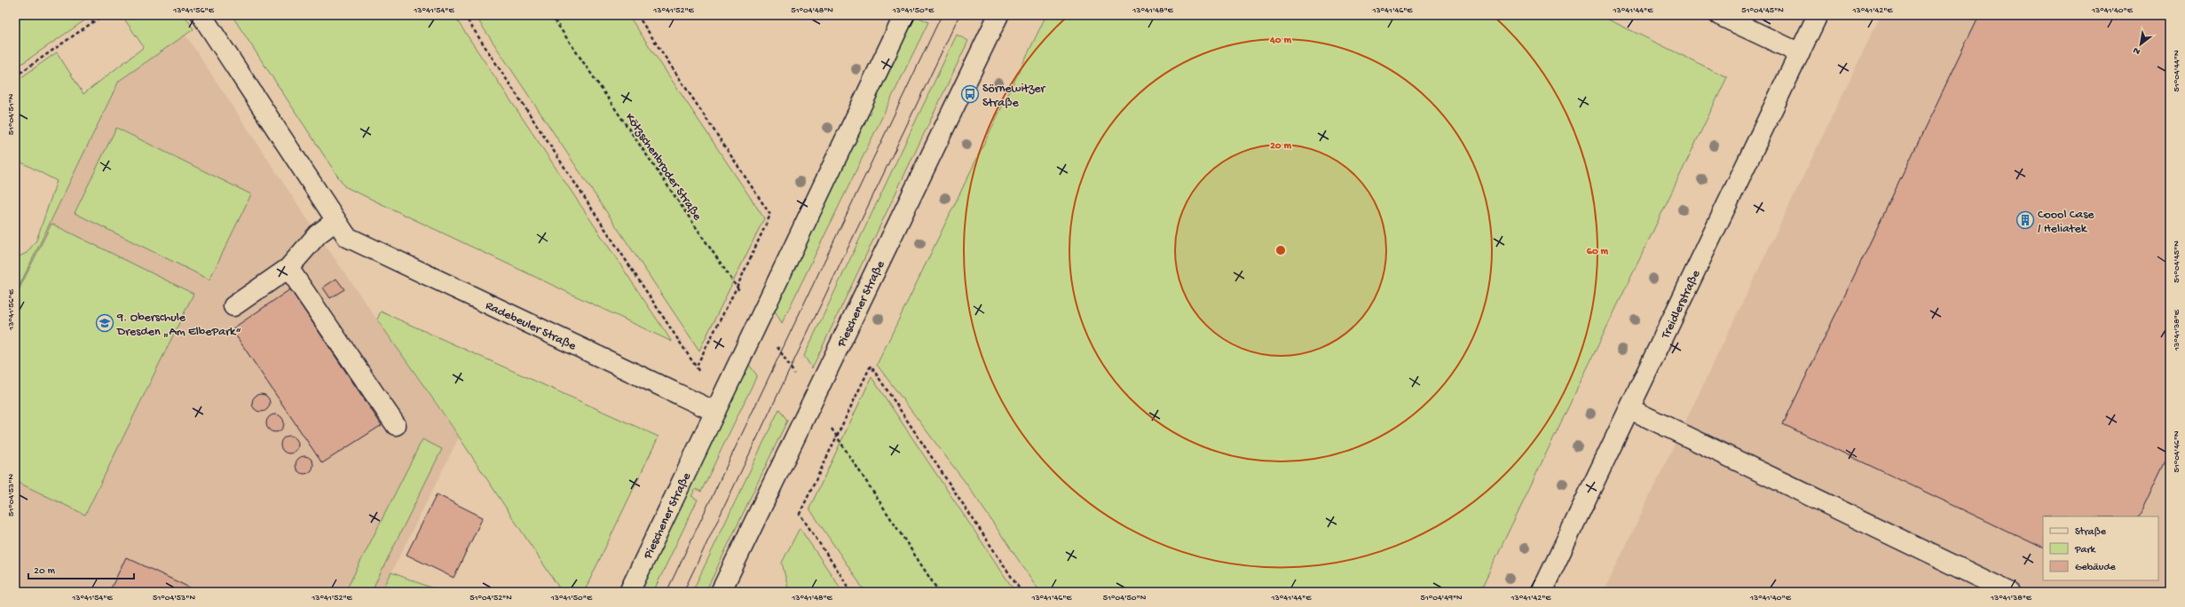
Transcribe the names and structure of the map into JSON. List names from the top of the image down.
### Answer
{
  "streets": {
    "street": ["Pieschener Straße", "Treidlerstraße", "Radebeuler Straße"],
    "path": ["Kötzschenbroder Straße"]
  },
  "crossings": [
    ["Pieschener Straße", "Radebeuler Straße"]
  ],
  "places": {
    "bus stop": ["Sörnewitzer Straße"],
    "building": ["Coool Case / Heliatek"],
    "school or university": ["9. Oberschule Dresden „Am ElbePark“"]
  },
  "legend": ["Straße", "Park", "Gebäude"],
  "scale_bar": "20 m",
  "north": "bottom left",
  "coordinates": [
    "13°41'56\"E",
    "13°41'54\"E",
    "13°41'52\"E",
    "51°04'48\"N",
    "13°41'50\"E",
    "13°41'48\"E",
    "13°41'46\"E",
    "13°41'44\"E",
    "51°04'45\"N",
    "13°41'42\"E",
    "13°41'40\"E",
    "51°04'44\"N",
    "51°04'51\"N",
    "13°41'38\"E",
    "51°04'46\"N",
    "51°04'53\"N",
    "51°04'52\"N",
    "51°04'50\"N",
    "51°04'49\"N"
  ],
  "rings": ["40 m", "20 m", "60 m"]
}
